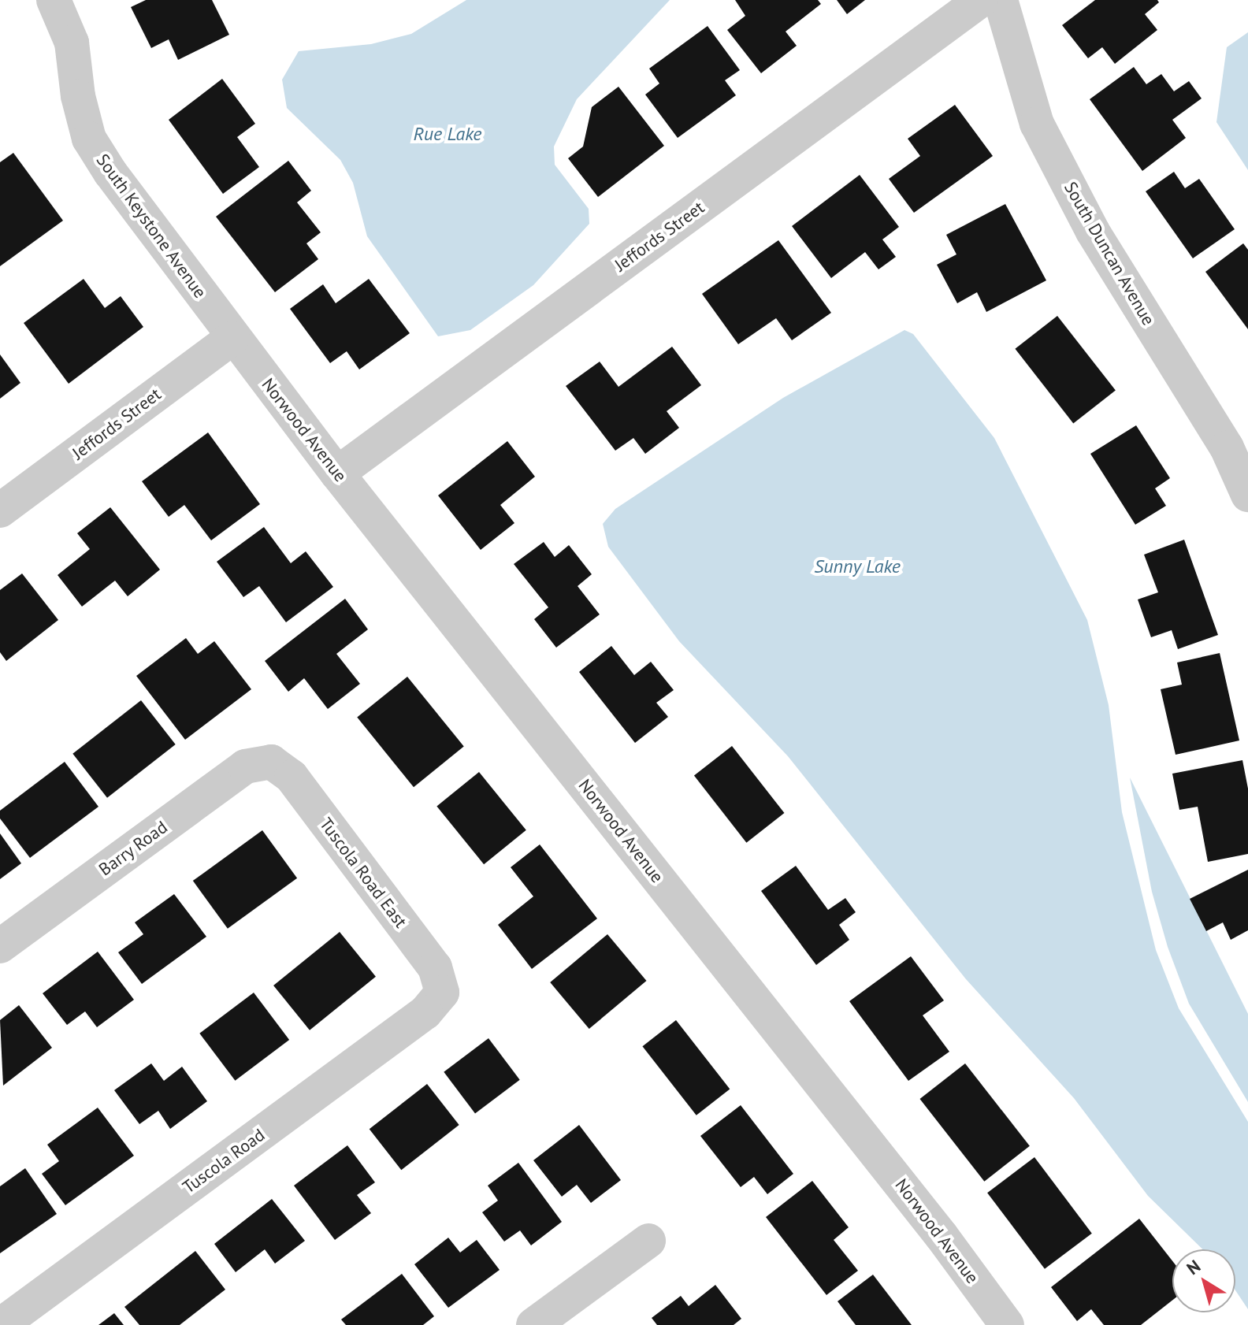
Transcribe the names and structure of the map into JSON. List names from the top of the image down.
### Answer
{
  "streets": {
    "street": [
      "South Keystone Avenue",
      "Jeffords Street",
      "South Duncan Avenue",
      "Norwood Avenue",
      "Barry Road",
      "Tuscola Road East",
      "Tuscola Road"
    ]
  },
  "crossings": [
    ["South Keystone Avenue", "Jeffords Street"],
    ["South Keystone Avenue", "Norwood Avenue"],
    ["Jeffords Street", "Norwood Avenue"],
    ["Barry Road", "Tuscola Road East"],
    ["Tuscola Road East", "Tuscola Road"]
  ],
  "water": ["Rue Lake", "Sunny Lake"],
  "north": "top left"
}
